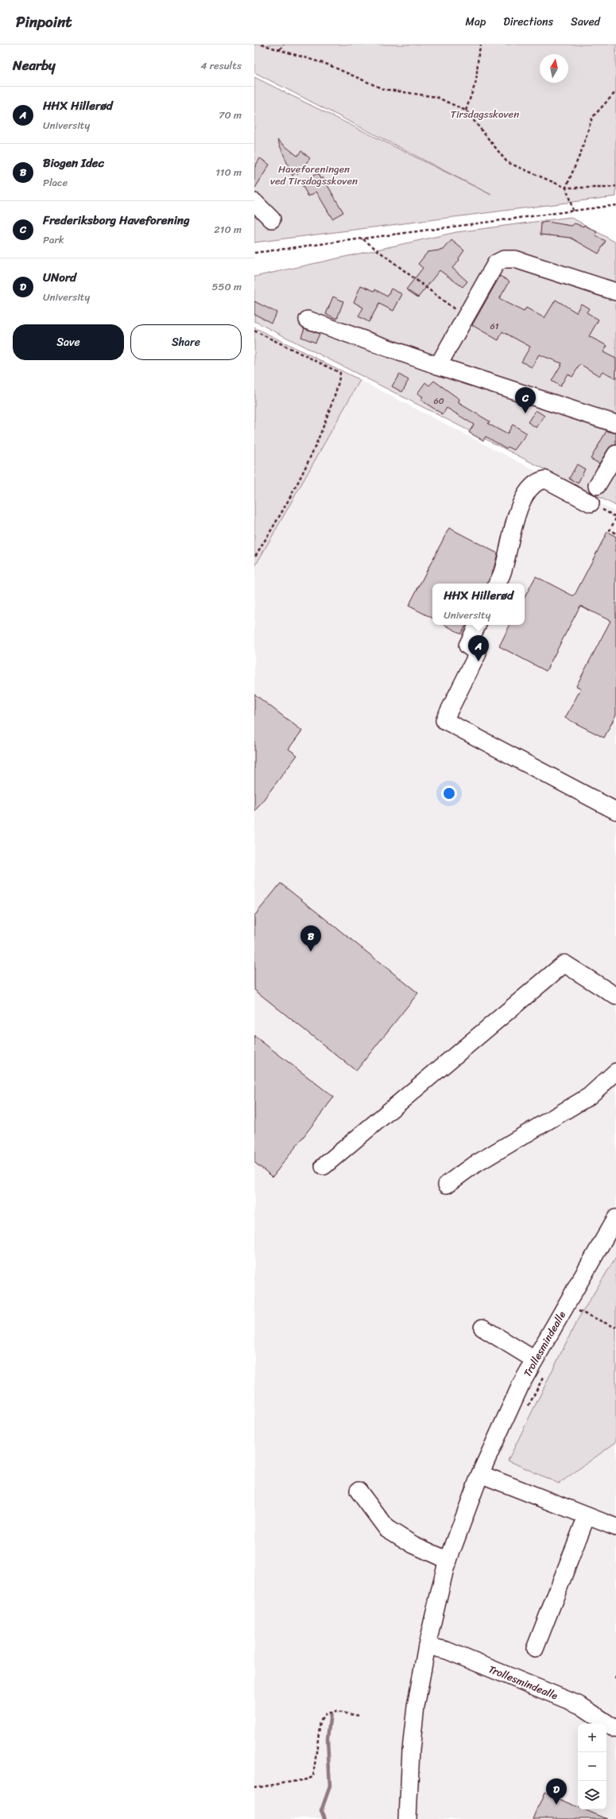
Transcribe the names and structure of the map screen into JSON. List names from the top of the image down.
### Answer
{
  "streets": {
    "street": ["Trollesmindealle"]
  },
  "parks": ["Tirsdagsskoven", "Haveforeningen ved Tirsdagsskoven"],
  "house_numbers": ["61", "60"],
  "north": "top",
  "page": {
    "header": "Pinpoint",
    "nav": ["Map", "Directions", "Saved"],
    "heading": ["Nearby", "4 results"],
    "list": [
      {
        "mark": "A",
        "name": "HHX Hillerød",
        "note": "University",
        "value": "70 m"
      },
      {
        "mark": "B",
        "name": "Biogen Idec",
        "note": "Place",
        "value": "110 m"
      },
      {
        "mark": "C",
        "name": "Frederiksborg Haveforening",
        "note": "Park",
        "value": "210 m"
      },
      {
        "mark": "D",
        "name": "UNord",
        "note": "University",
        "value": "550 m"
      }
    ],
    "buttons": ["Save", "Share"],
    "pins": [
      "C",
      "A",
      "B",
      "D"
    ],
    "popup": ["HHX Hillerød", "University"],
    "map_buttons": ["+", "−"]
  }
}
